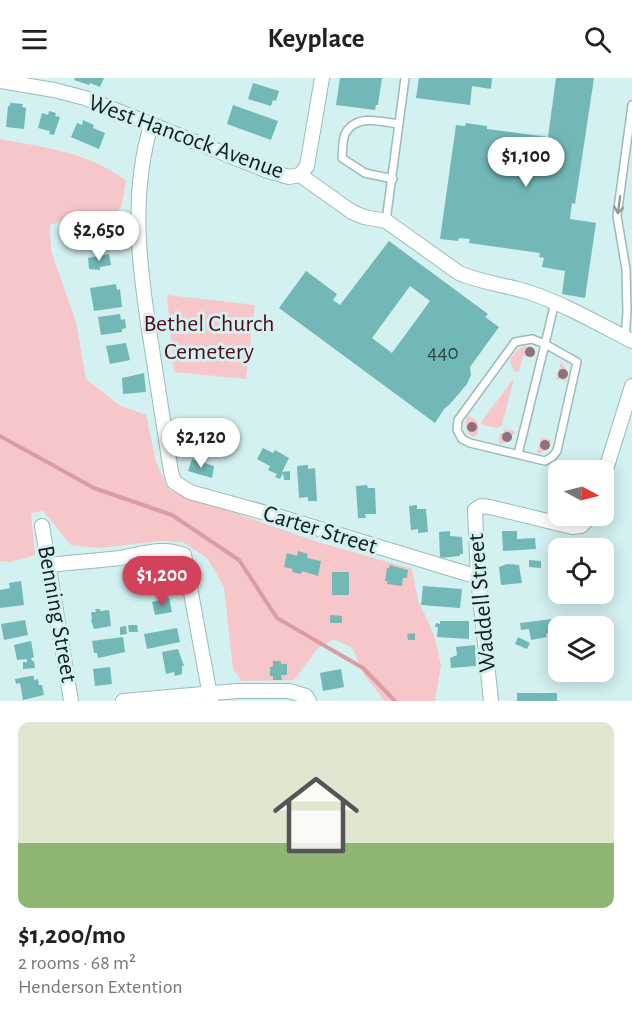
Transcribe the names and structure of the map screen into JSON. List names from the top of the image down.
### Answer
{
  "streets": {
    "street": [
      "West Hancock Avenue",
      "Carter Street",
      "Waddell Street",
      "Benning Street"
    ]
  },
  "crossings": [
    ["West Hancock Avenue", "Carter Street"],
    ["Carter Street", "Waddell Street"]
  ],
  "parks": ["Bethel Church Cemetery"],
  "house_numbers": ["440"],
  "north": "right",
  "page": {
    "header": "Keyplace",
    "price": [
      "$1,100",
      "$2,650",
      "$2,120",
      "$1,200"
    ],
    "list": [
      {
        "name": "$1,200/mo",
        "note": "2 rooms · 68 m² · Henderson Extention"
      }
    ]
  }
}
